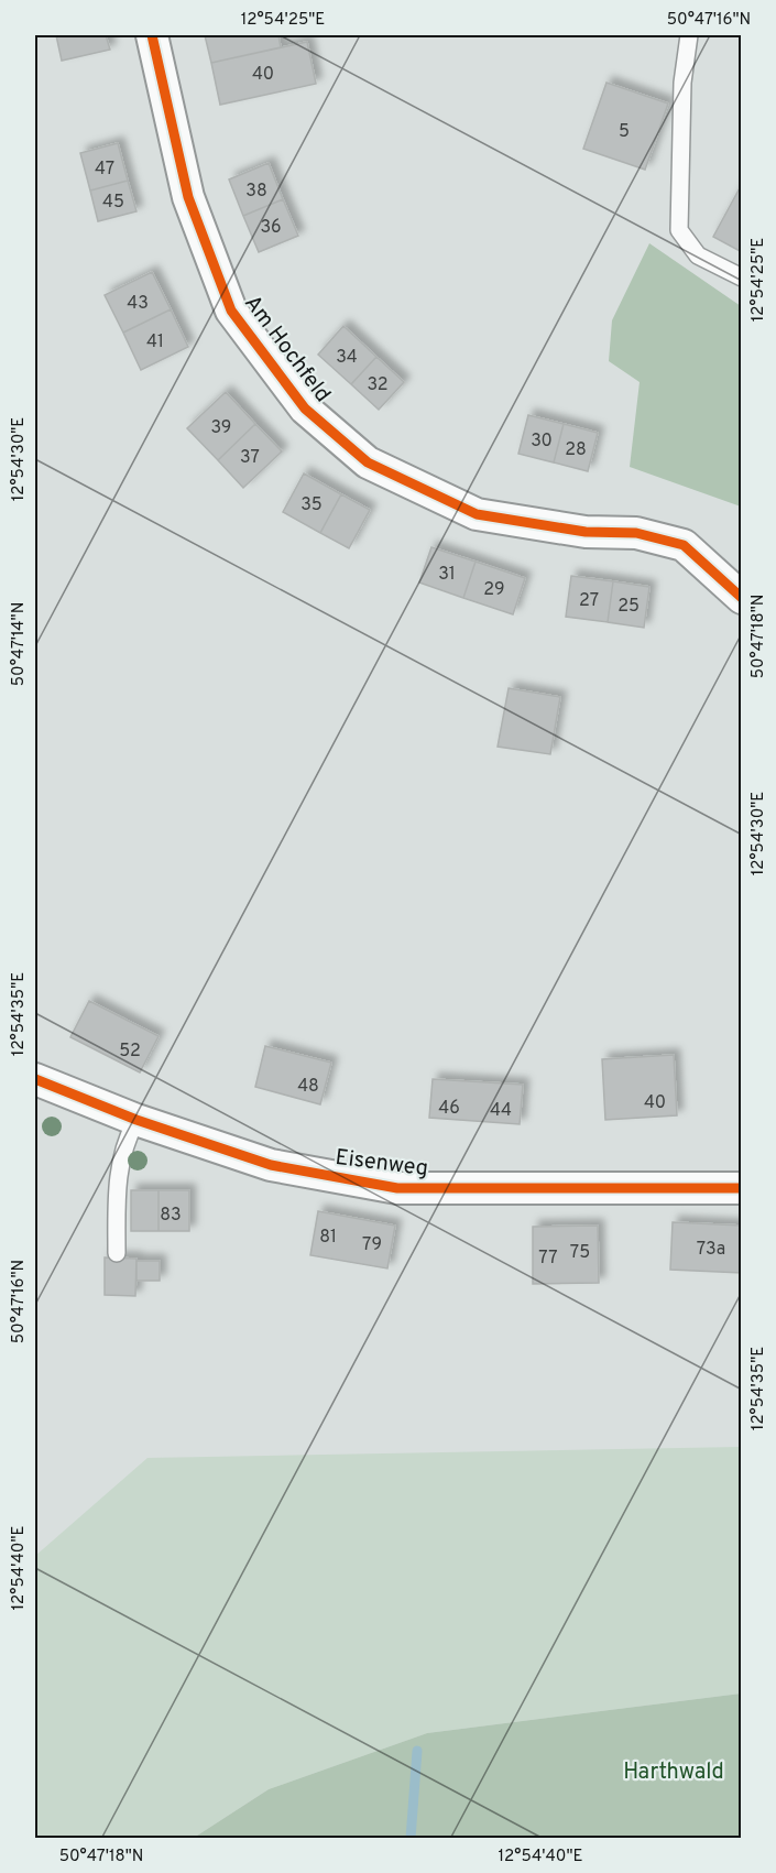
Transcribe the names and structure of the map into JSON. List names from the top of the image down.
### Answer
{
  "streets": {
    "street": ["Am Hochfeld", "Eisenweg"]
  },
  "parks": ["Harthwald"],
  "house_numbers": [
    "40",
    "5",
    "47",
    "38",
    "45",
    "36",
    "43",
    "41",
    "34",
    "32",
    "39",
    "30",
    "28",
    "37",
    "35",
    "31",
    "29",
    "27",
    "25",
    "52",
    "48",
    "40",
    "46",
    "44",
    "83",
    "81",
    "79",
    "73a",
    "75",
    "77"
  ],
  "coordinates": [
    "12°54'25\"E",
    "50°47'16\"N",
    "12°54'30\"E",
    "50°47'18\"N",
    "50°47'14\"N",
    "12°54'35\"E",
    "12°54'40\"E"
  ]
}
